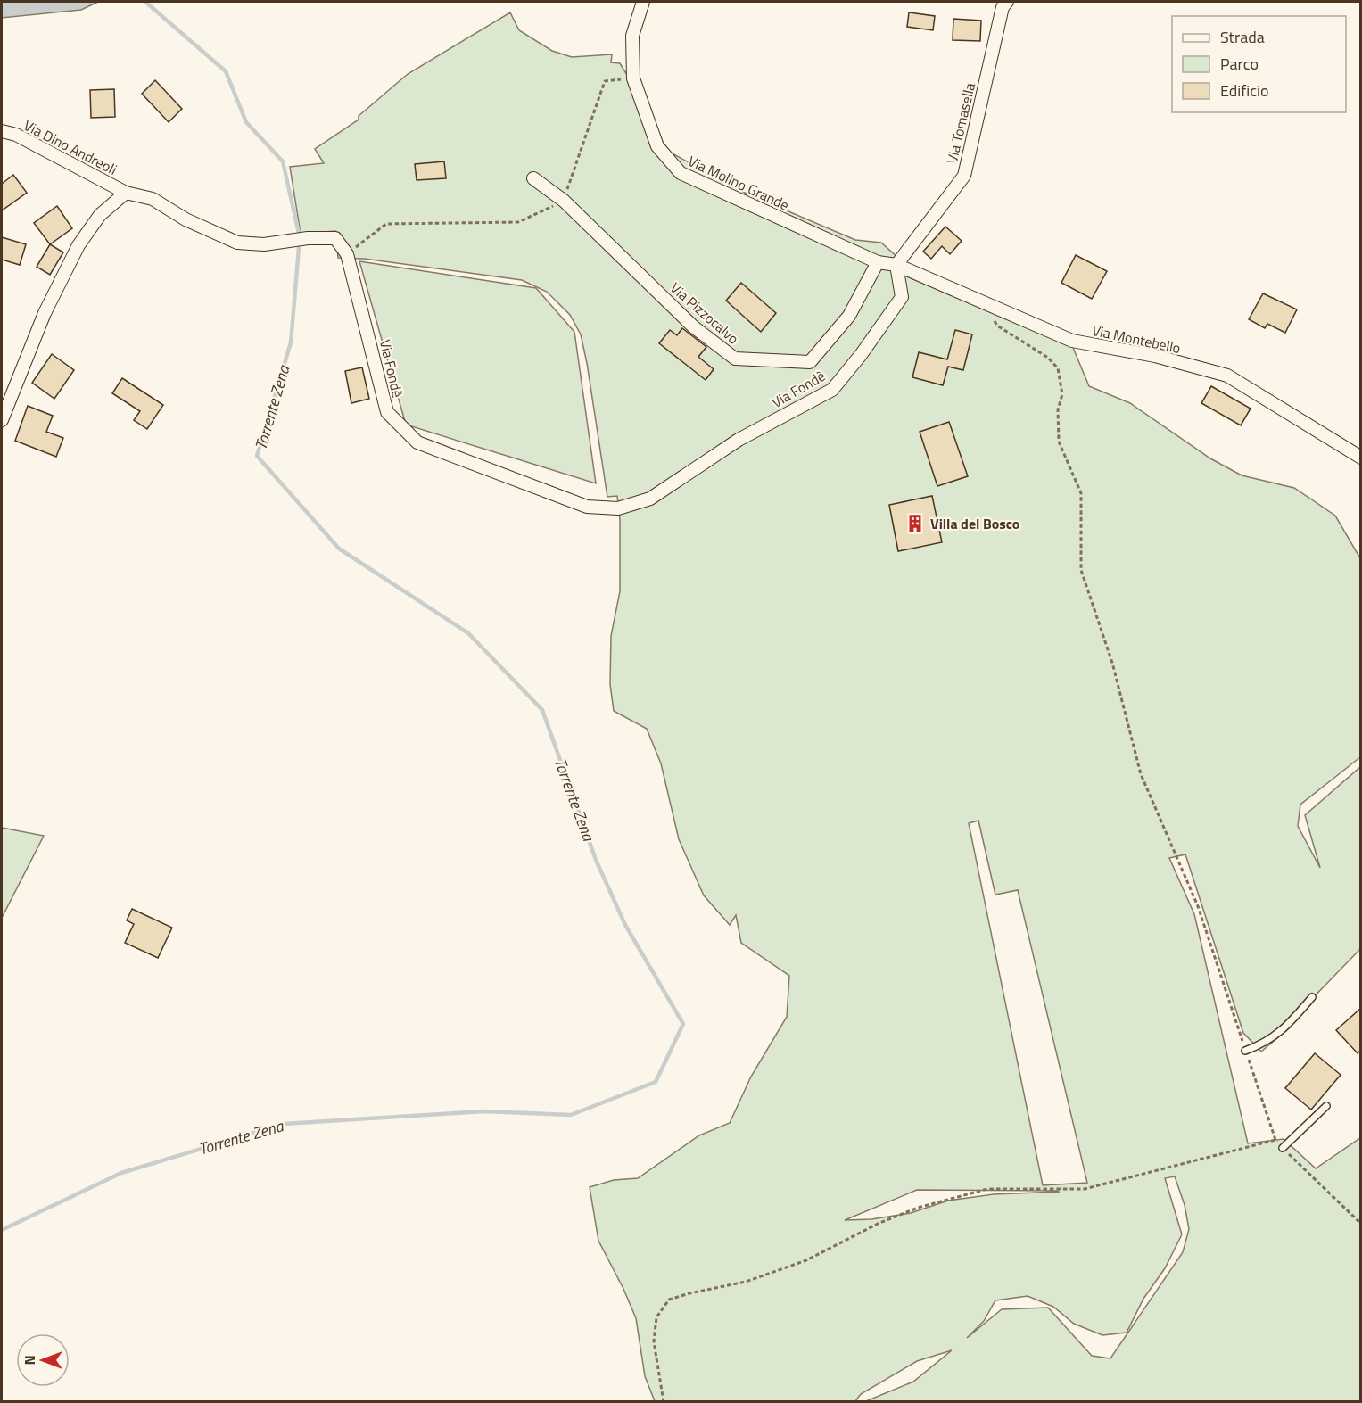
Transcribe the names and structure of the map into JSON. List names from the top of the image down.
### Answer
{
  "streets": {
    "street": [
      "Via Tomasella",
      "Via Dino Andreoli",
      "Via Molino Grande",
      "Via Pizzocalvo",
      "Via Montebello",
      "Via Fondè"
    ]
  },
  "crossings": [
    ["Via Tomasella", "Via Molino Grande"],
    ["Via Tomasella", "Via Montebello"],
    ["Via Tomasella", "Via Fondè"],
    ["Via Molino Grande", "Via Pizzocalvo"],
    ["Via Molino Grande", "Via Montebello"],
    ["Via Molino Grande", "Via Fondè"],
    ["Via Montebello", "Via Fondè"]
  ],
  "water": ["Torrente Zena"],
  "places": {
    "building": ["Villa del Bosco"]
  },
  "legend": ["Strada", "Parco", "Edificio"],
  "north": "left"
}
